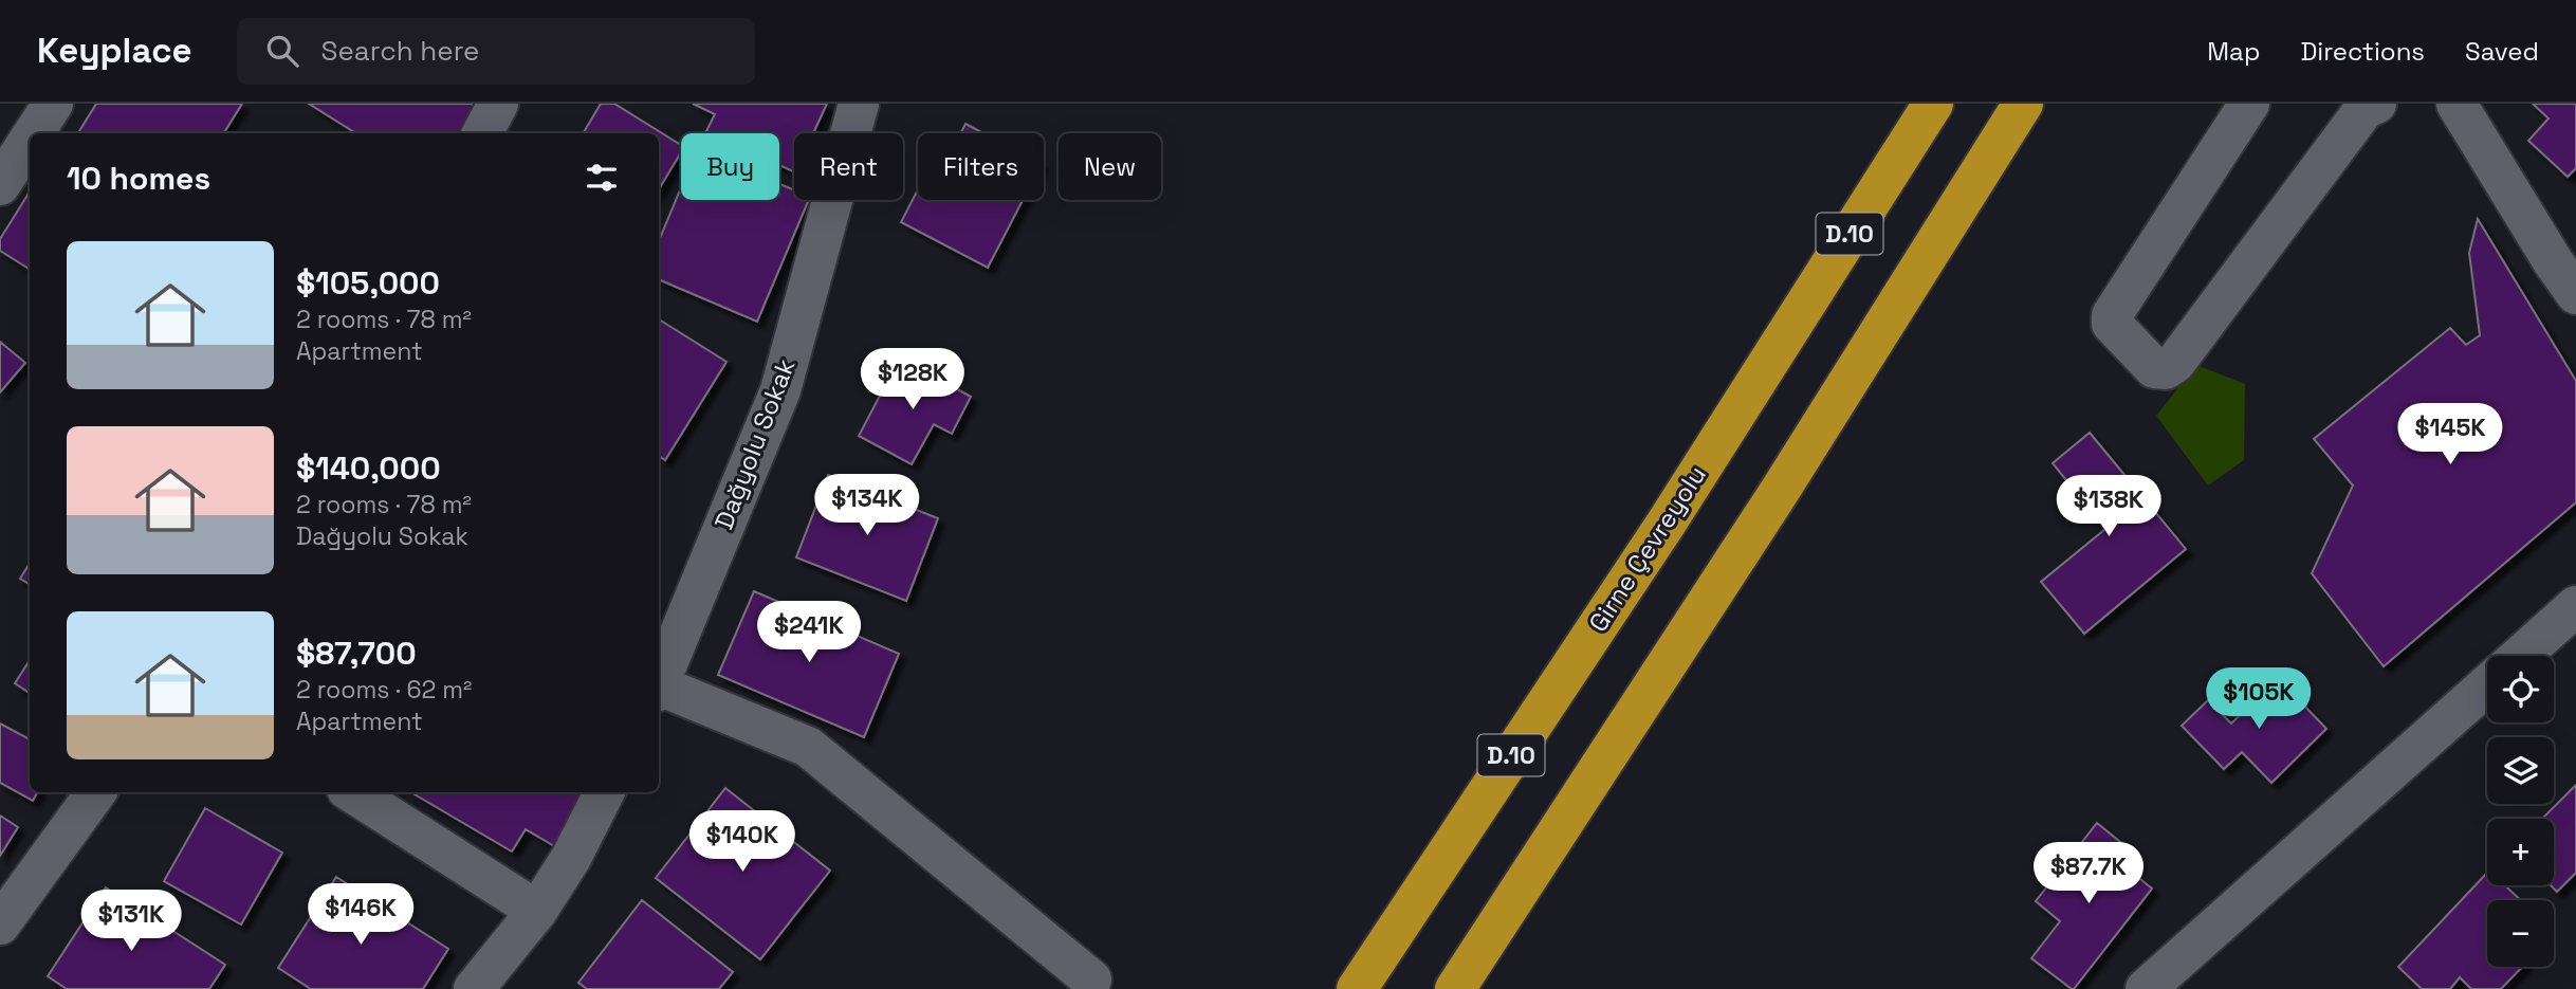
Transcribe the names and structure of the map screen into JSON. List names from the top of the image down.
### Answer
{
  "streets": {
    "highway": ["D.10", "Girne Çevreyolu"],
    "street": ["Dağyolu Sokak"]
  },
  "page": {
    "header": "Keyplace",
    "search": "Search here",
    "nav": ["Map", "Directions", "Saved"],
    "chip": [
      "Buy",
      "Rent",
      "Filters",
      "New"
    ],
    "heading": "10 homes",
    "list": [
      {
        "name": "$105,000",
        "note": "2 rooms · 78 m² · Apartment"
      },
      {
        "name": "$140,000",
        "note": "2 rooms · 78 m² · Dağyolu Sokak"
      },
      {
        "name": "$87,700",
        "note": "2 rooms · 62 m² · Apartment"
      }
    ],
    "price": [
      "$128K",
      "$145K",
      "$134K",
      "$138K",
      "$241K",
      "$105K",
      "$140K",
      "$87.7K",
      "$146K",
      "$131K"
    ],
    "map_buttons": ["+", "−"]
  }
}
